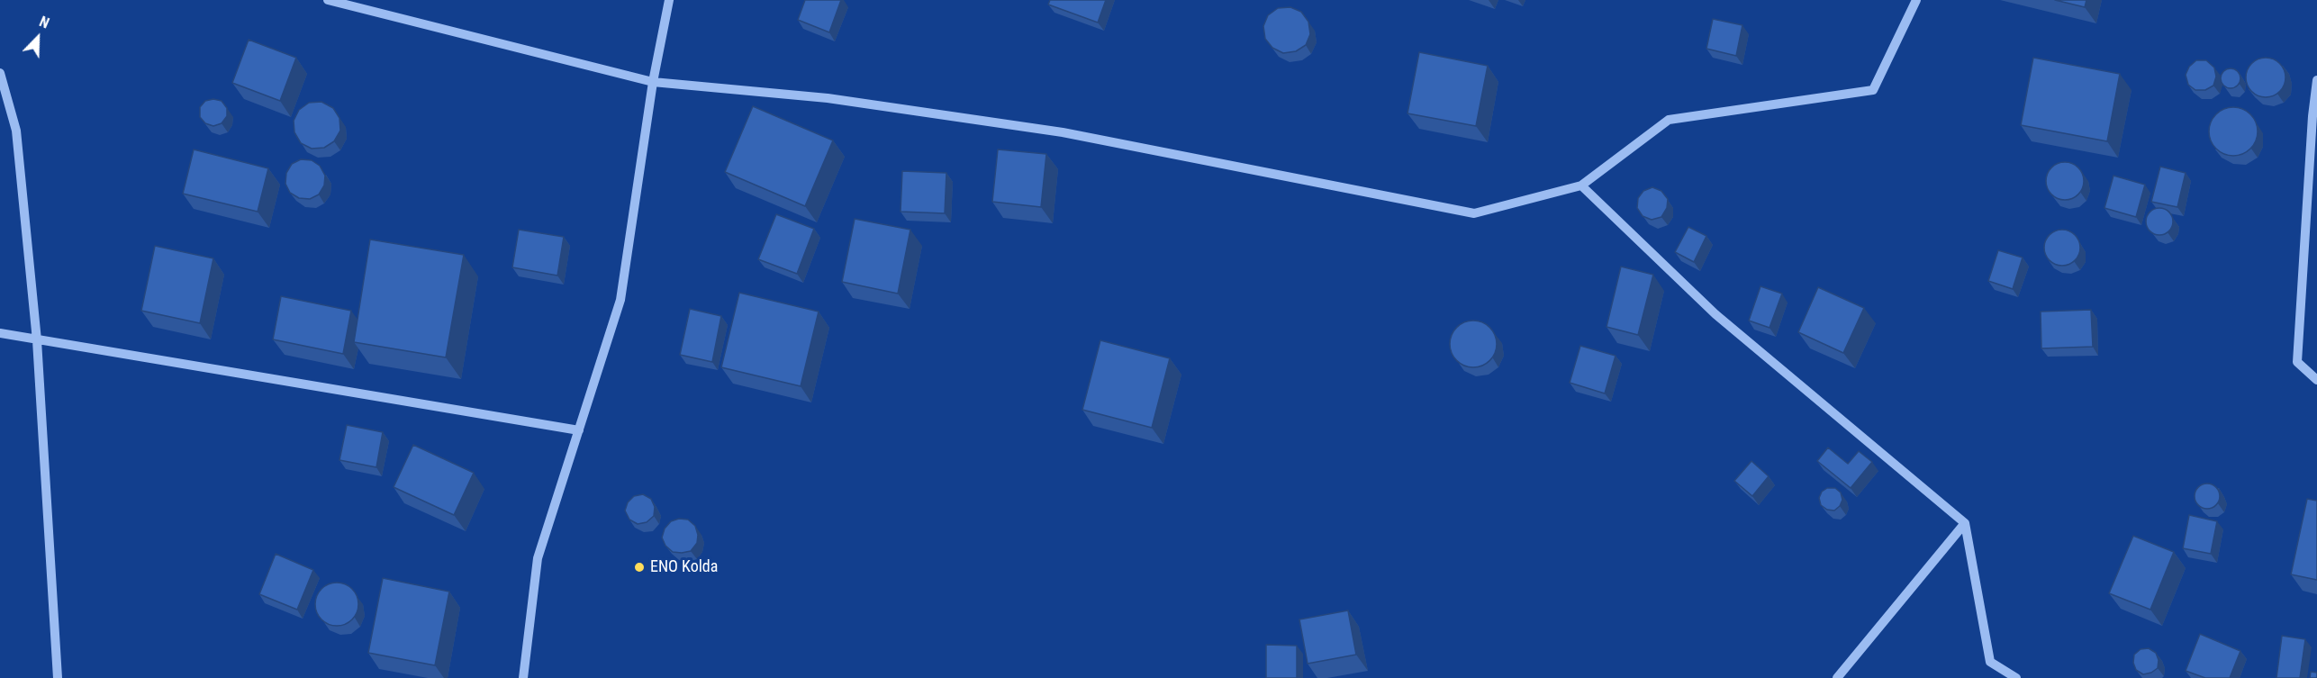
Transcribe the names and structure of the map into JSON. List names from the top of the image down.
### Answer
{
  "places": ["ENO Kolda"],
  "north": "top right"
}
